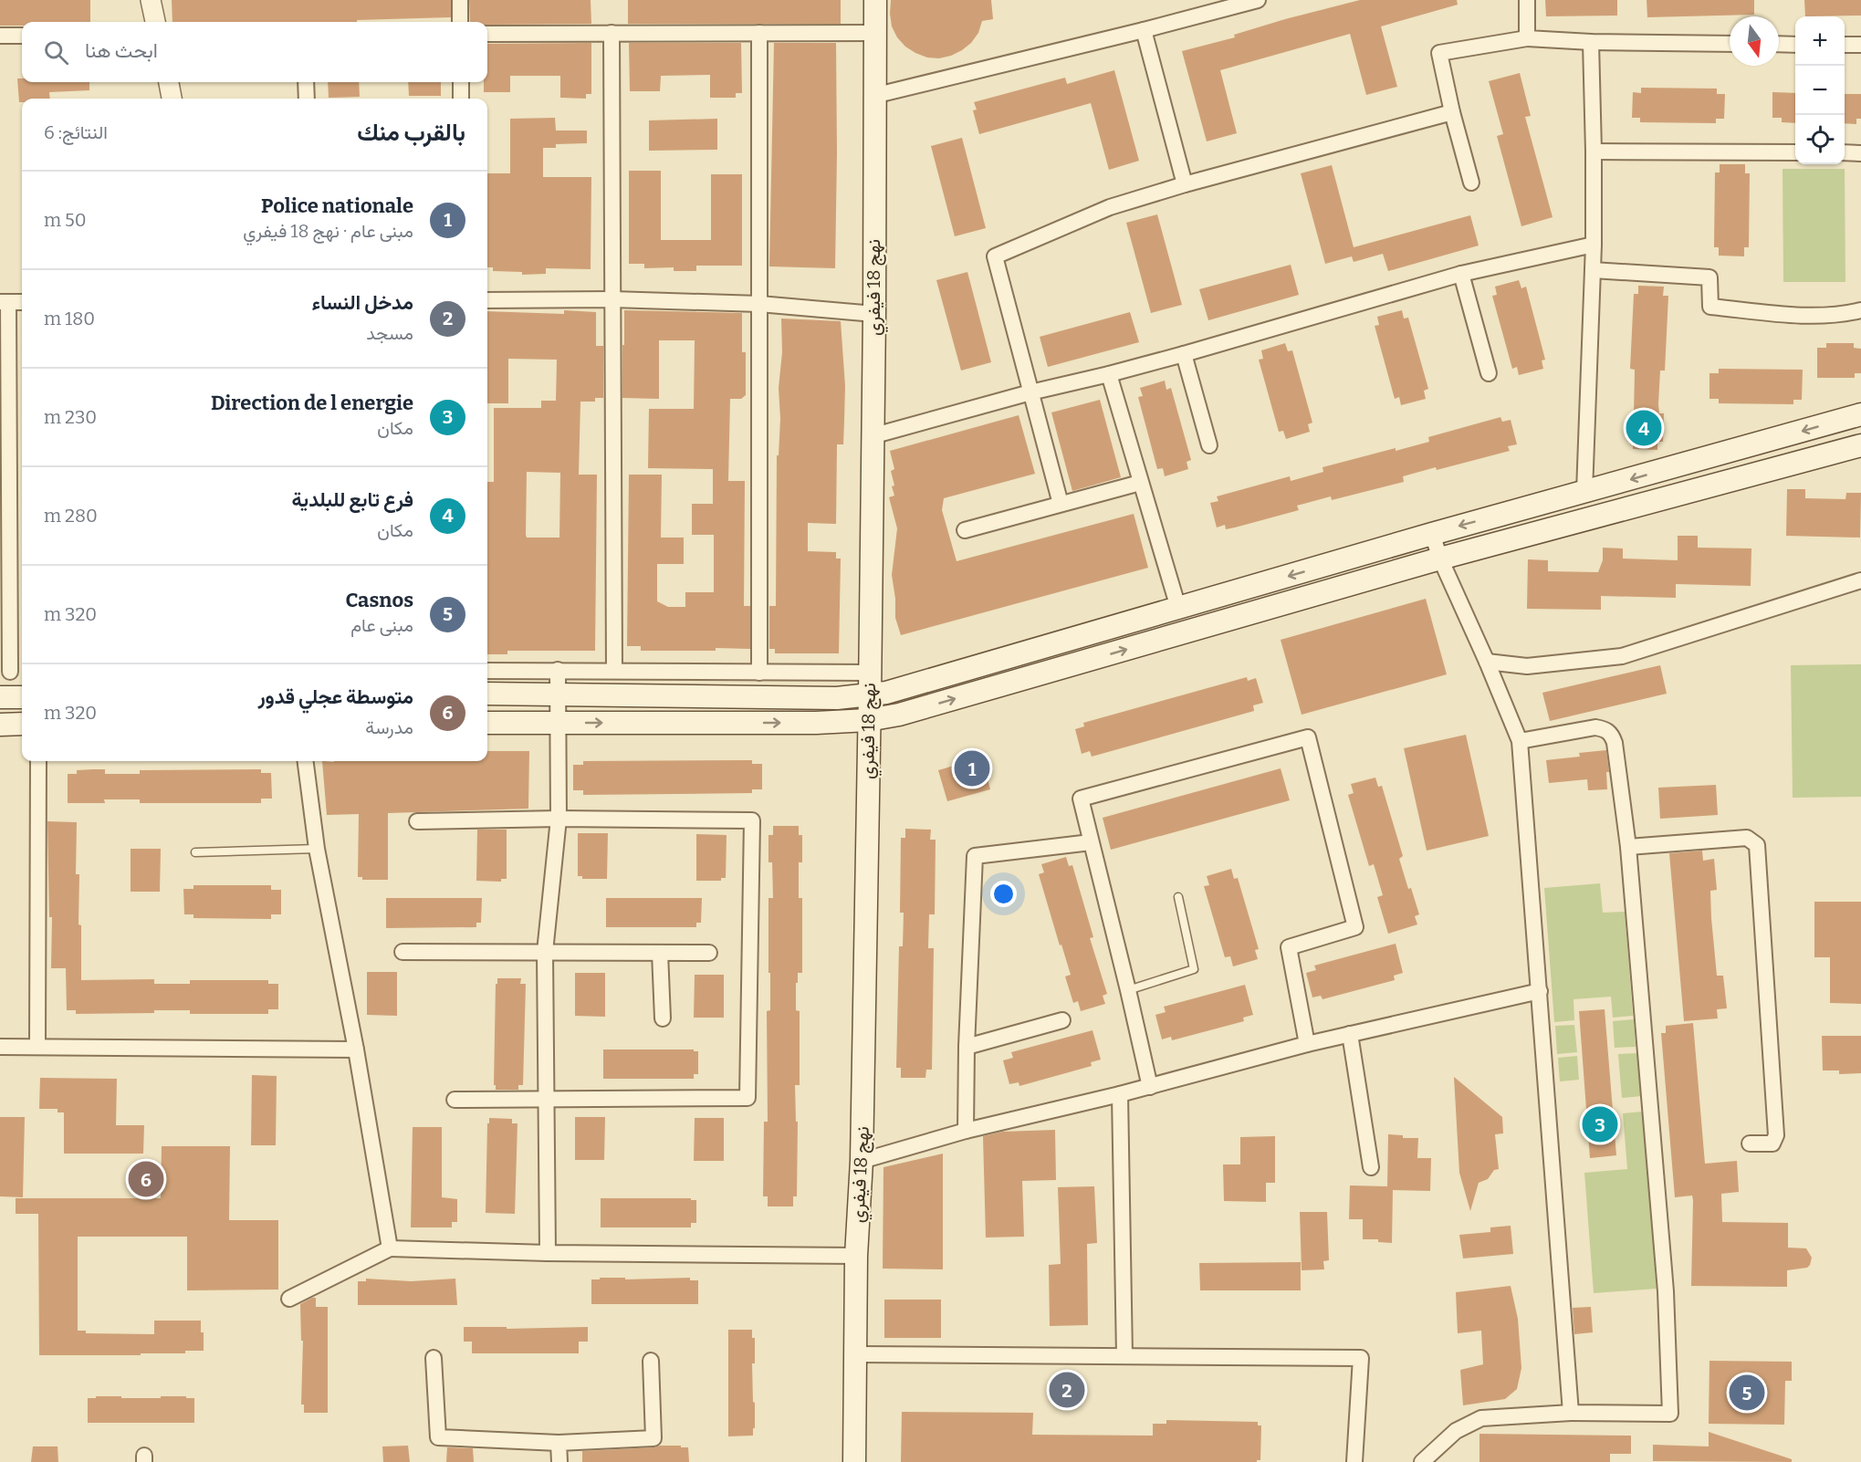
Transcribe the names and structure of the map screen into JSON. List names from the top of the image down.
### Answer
{
  "streets": {
    "main road": ["نهج 18 فيفري"]
  },
  "north": "bottom",
  "page": {
    "map_buttons": ["+", "−"],
    "search": "ابحث هنا",
    "heading": ["بالقرب منك", "النتائج: 6"],
    "list": [
      {
        "mark": "1",
        "name": "Police nationale",
        "note": "مبنى عام · نهج 18 فيفري",
        "value": "50 m"
      },
      {
        "mark": "2",
        "name": "مدخل النساء",
        "note": "مسجد",
        "value": "180 m"
      },
      {
        "mark": "3",
        "name": "Direction de l energie",
        "note": "مكان",
        "value": "230 m"
      },
      {
        "mark": "4",
        "name": "فرع تابع للبلدية",
        "note": "مكان",
        "value": "280 m"
      },
      {
        "mark": "5",
        "name": "Casnos",
        "note": "مبنى عام",
        "value": "320 m"
      },
      {
        "mark": "6",
        "name": "متوسطة عجلي قدور",
        "note": "مدرسة",
        "value": "320 m"
      }
    ],
    "pins": [
      "4",
      "1",
      "3",
      "6",
      "2",
      "5"
    ]
  }
}
